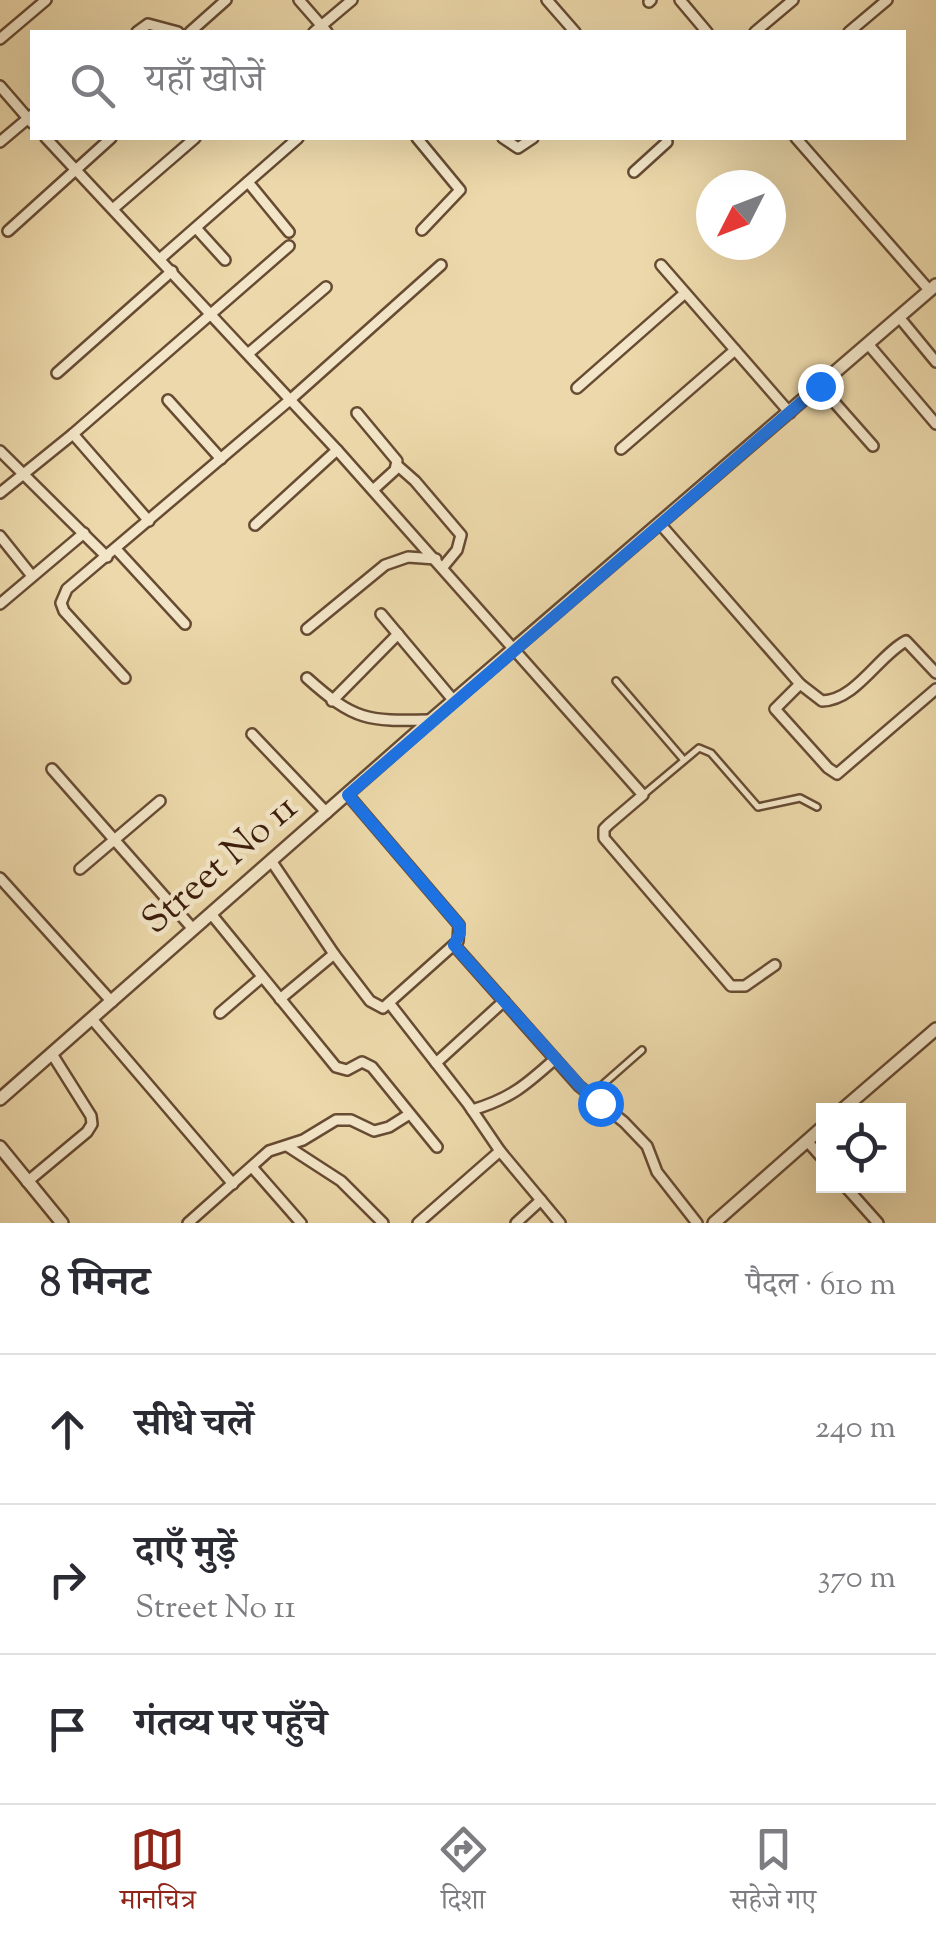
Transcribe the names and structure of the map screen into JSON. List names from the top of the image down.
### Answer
{
  "streets": {
    "street": ["Street No 11"]
  },
  "north": "bottom left",
  "page": {
    "search": "यहाँ खोजें",
    "heading": ["8 मिनट", "पैदल · 610 m"],
    "list": [
      ["सीधे चलें", "240 m"],
      ["दाएँ मुड़ें", "Street No 11", "370 m"],
      "गंतव्य पर पहुँचे"
    ],
    "nav": ["मानचित्र", "दिशा", "सहेजे गए"]
  }
}
